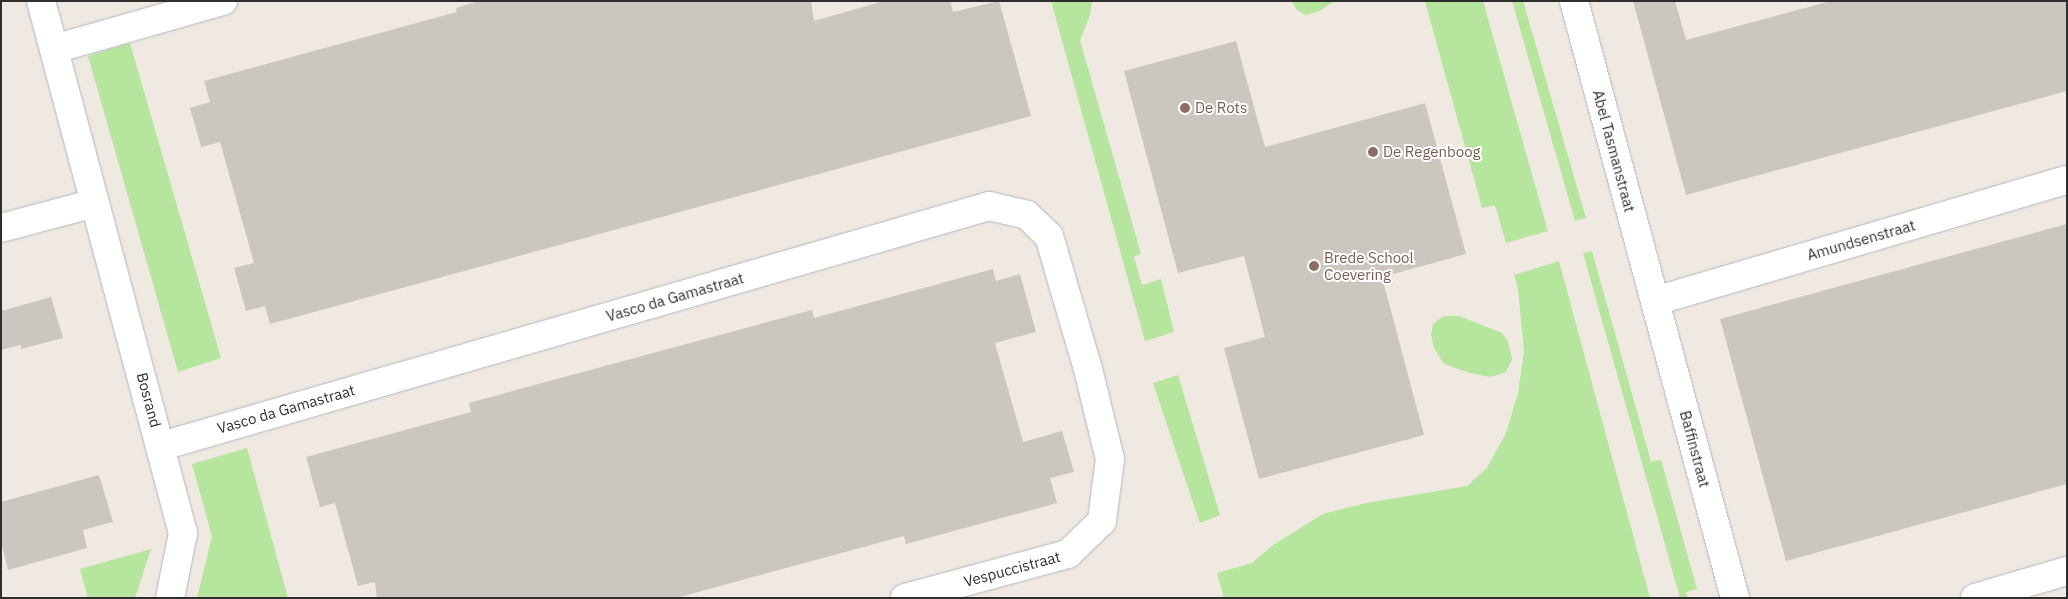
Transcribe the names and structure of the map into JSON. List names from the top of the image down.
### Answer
{
  "streets": {
    "street": [
      "Abel Tasmanstraat",
      "Amundsenstraat",
      "Vasco da Gamastraat",
      "Bosrand",
      "Baffinstraat",
      "Vespuccistraat"
    ]
  },
  "crossings": [
    ["Abel Tasmanstraat", "Amundsenstraat"],
    ["Abel Tasmanstraat", "Baffinstraat"],
    ["Amundsenstraat", "Baffinstraat"],
    ["Vasco da Gamastraat", "Bosrand"],
    ["Vasco da Gamastraat", "Vespuccistraat"]
  ],
  "places": ["De Rots", "De Regenboog", "Brede School Coevering"]
}
